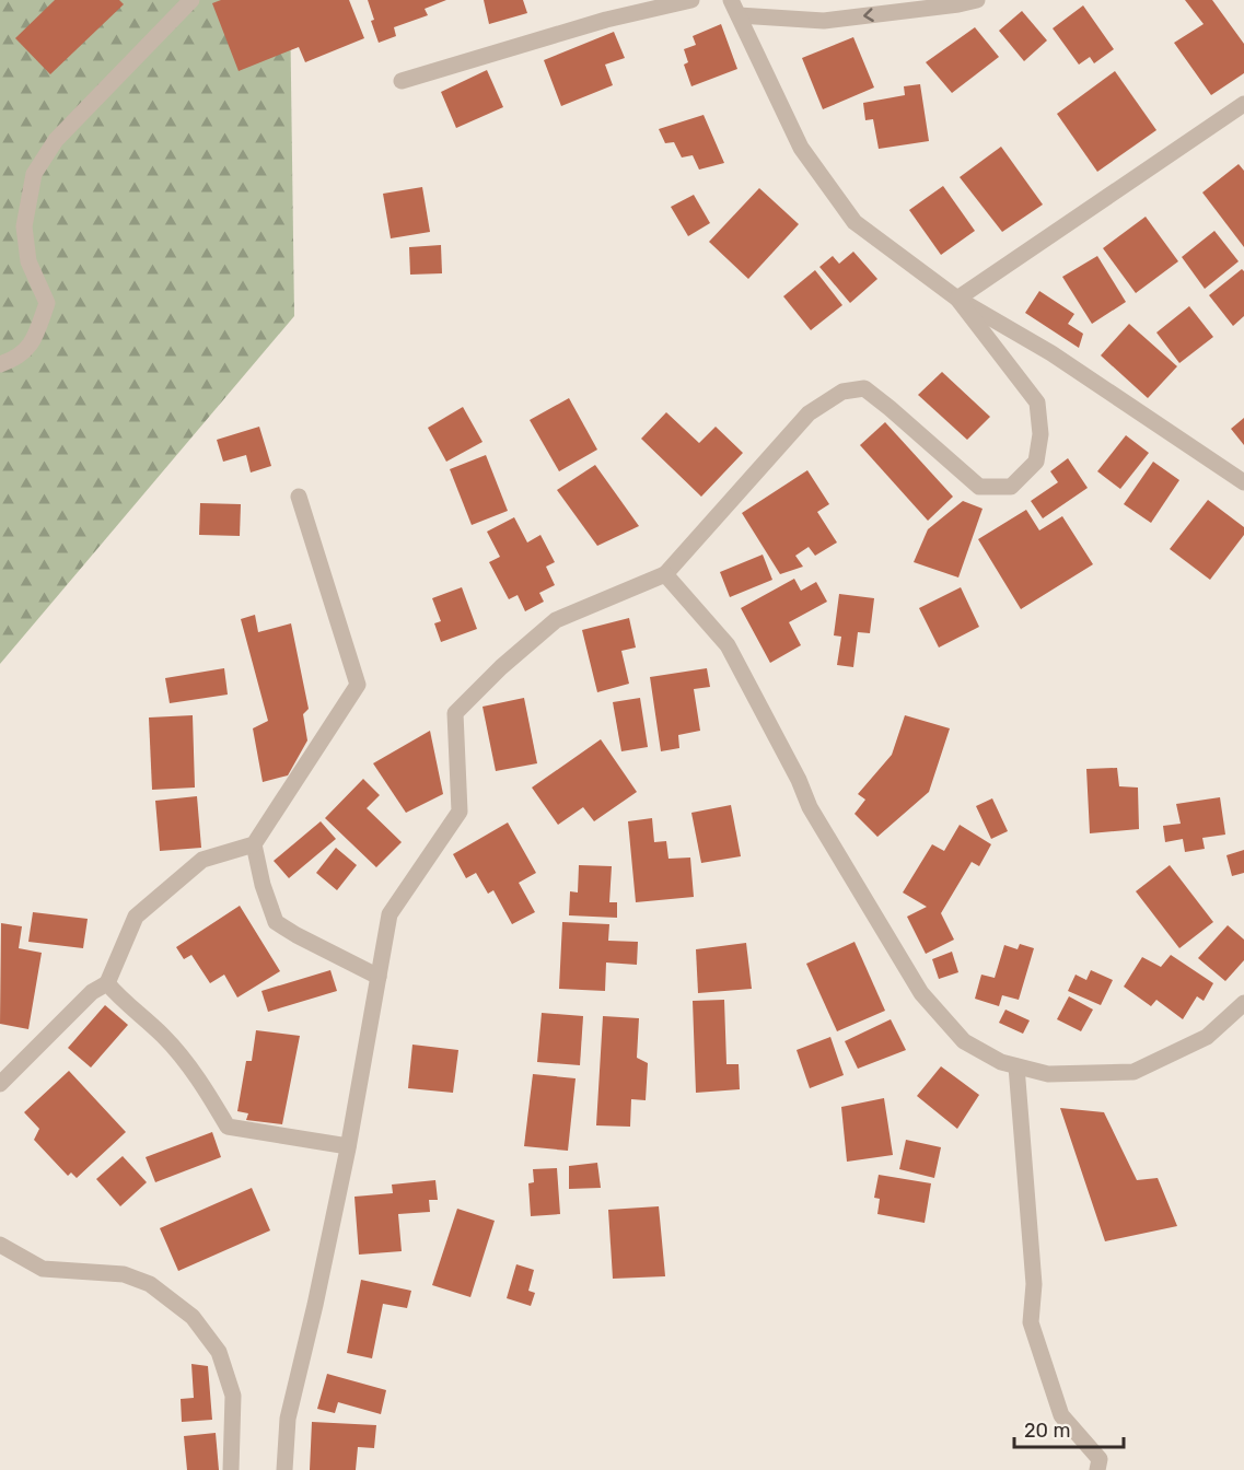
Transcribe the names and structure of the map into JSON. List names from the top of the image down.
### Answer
{
  "scale_bar": "20 m"
}
